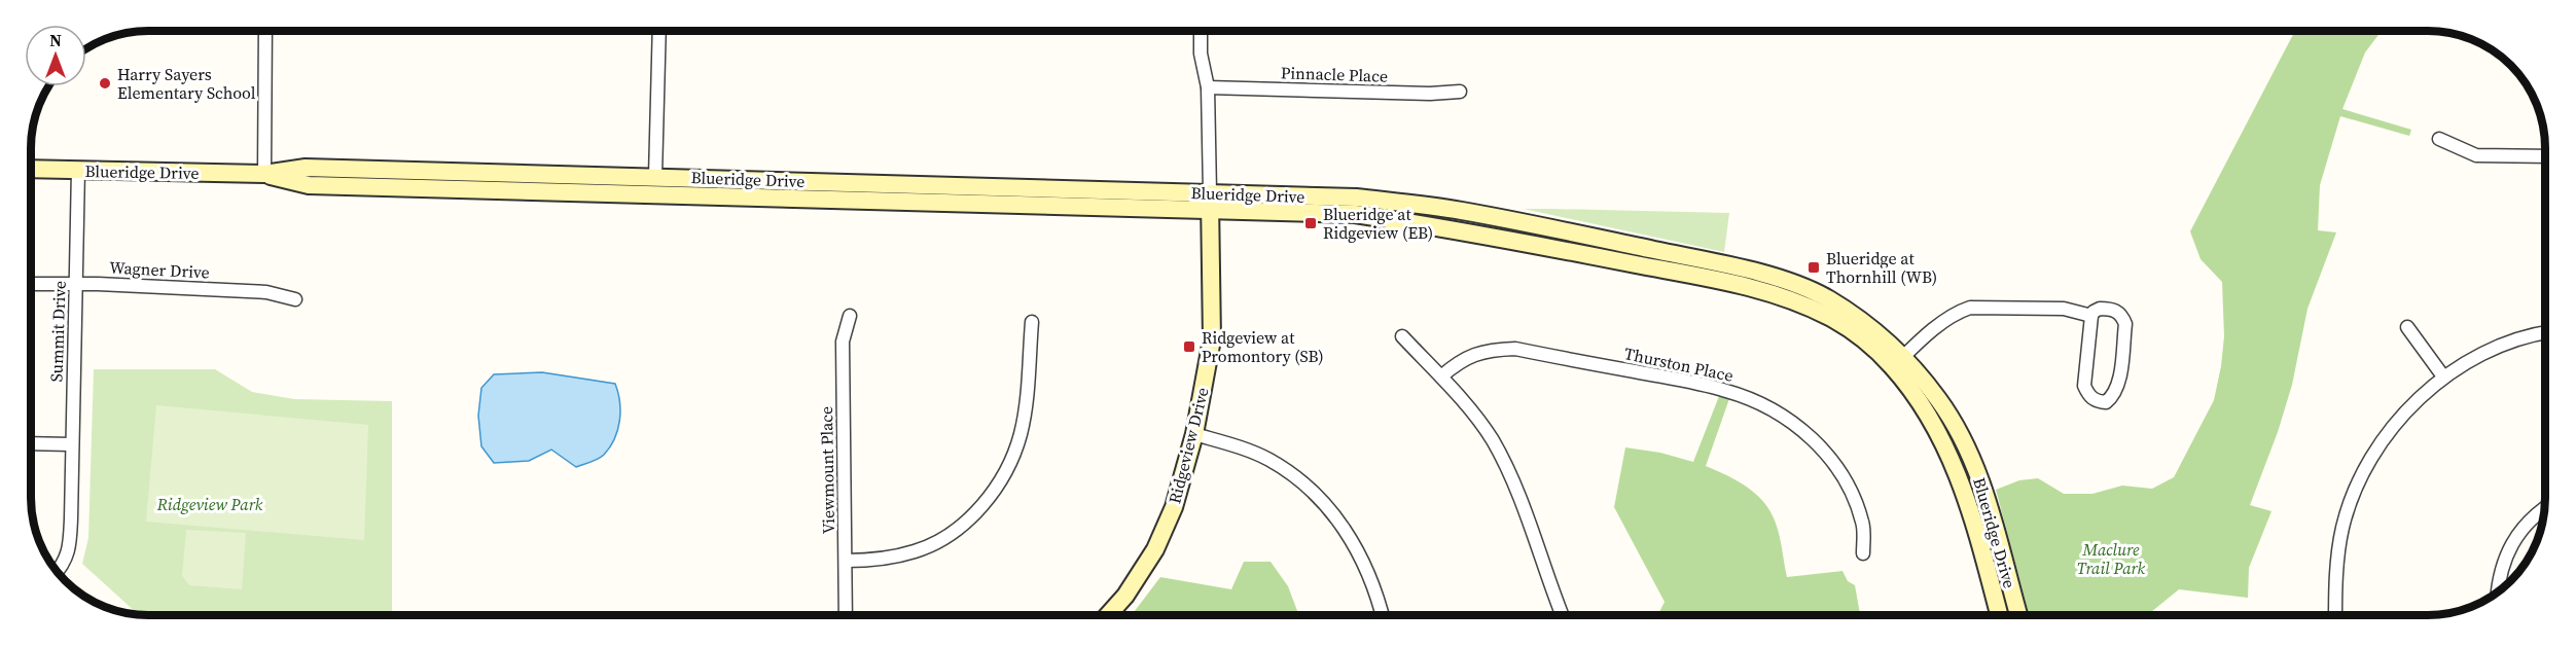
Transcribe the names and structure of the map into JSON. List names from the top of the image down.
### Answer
{
  "streets": {
    "street": [
      "Pinnacle Place",
      "Blueridge Drive",
      "Wagner Drive",
      "Summit Drive",
      "Thurston Place",
      "Ridgeview Drive",
      "Viewmount Place"
    ]
  },
  "crossings": [
    ["Blueridge Drive", "Summit Drive"],
    ["Blueridge Drive", "Ridgeview Drive"],
    ["Wagner Drive", "Summit Drive"]
  ],
  "parks": ["Ridgeview Park", "Maclure Trail Park"],
  "places": {
    "other": ["Harry Sayers Elementary School"],
    "transit": ["Blueridge at Ridgeview (EB)", "Blueridge at Thornhill (WB)", "Ridgeview at Promontory (SB)"]
  },
  "north": "top"
}
